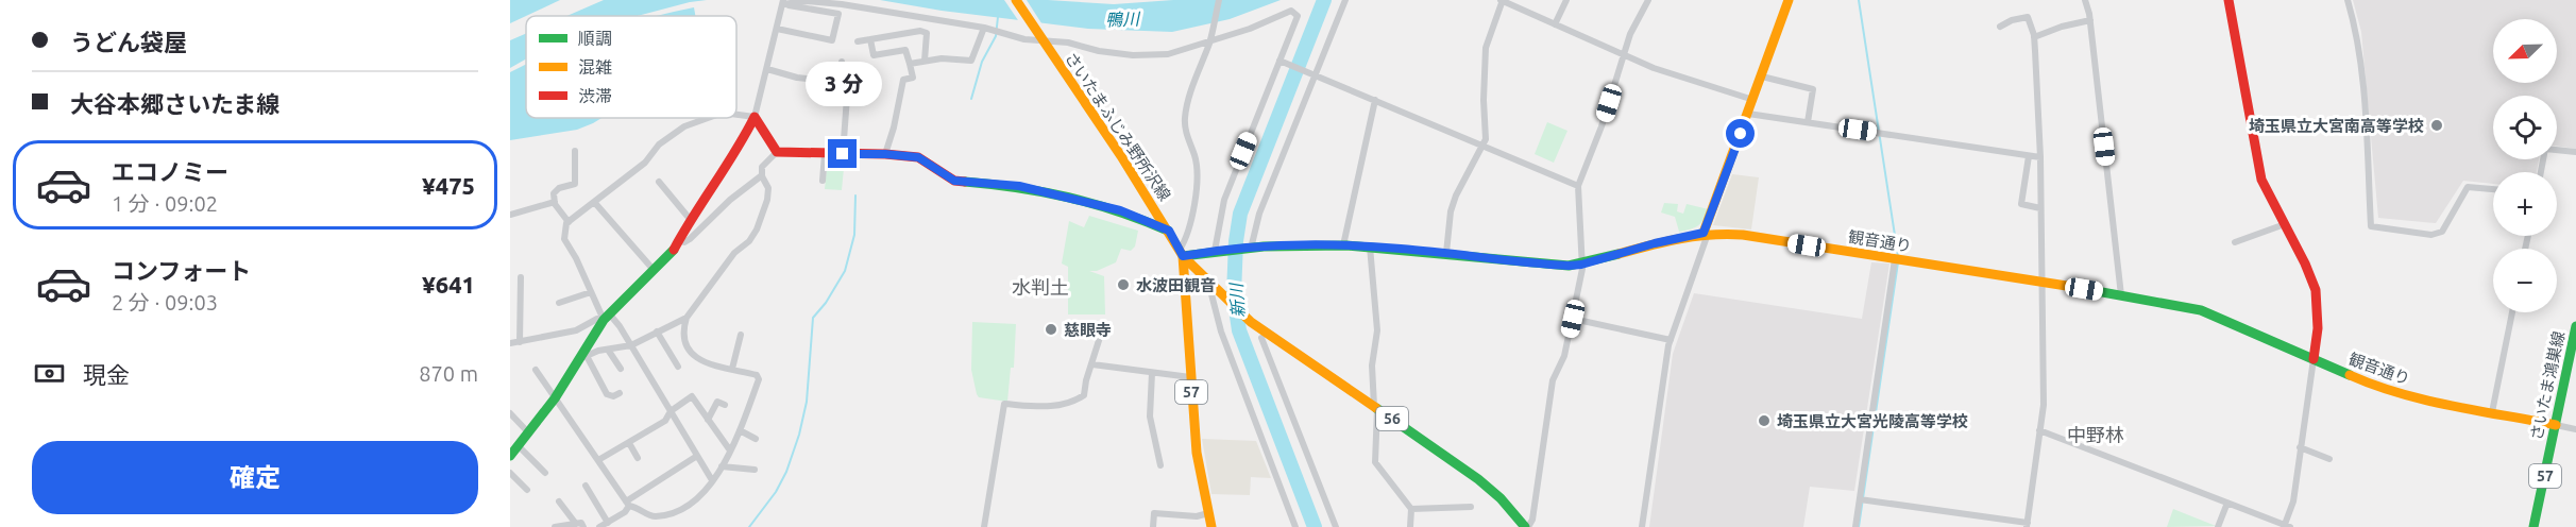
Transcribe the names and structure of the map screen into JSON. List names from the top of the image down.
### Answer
{
  "streets": {
    "main road": [
      "さいたまふじみ野所沢線",
      "観音通り",
      "さいたま鴻巣線",
      "57",
      "56"
    ]
  },
  "crossings": [
    ["さいたまふじみ野所沢線", "観音通り"],
    ["さいたまふじみ野所沢線", "57"],
    ["観音通り", "さいたま鴻巣線"],
    ["観音通り", "57"]
  ],
  "districts": ["水判土", "中野林"],
  "water": ["鴨川", "新川"],
  "places": [
    "埼玉県立大宮南高等学校",
    "水波田観音",
    "慈眼寺",
    "埼玉県立大宮光陵高等学校"
  ],
  "legend": ["順調", "混雑", "渋滞"],
  "north": "bottom left",
  "page": {
    "banner": ["うどん袋屋", "大谷本郷さいたま線"],
    "map_buttons": ["+", "−"],
    "bubble": "3 分",
    "list": [
      {
        "name": "エコノミー",
        "note": "1 分 · 09:02",
        "value": "¥475"
      },
      {
        "name": "コンフォート",
        "note": "2 分 · 09:03",
        "value": "¥641"
      }
    ],
    "pay": ["現金", "870 m"],
    "buttons": "確定"
  }
}
